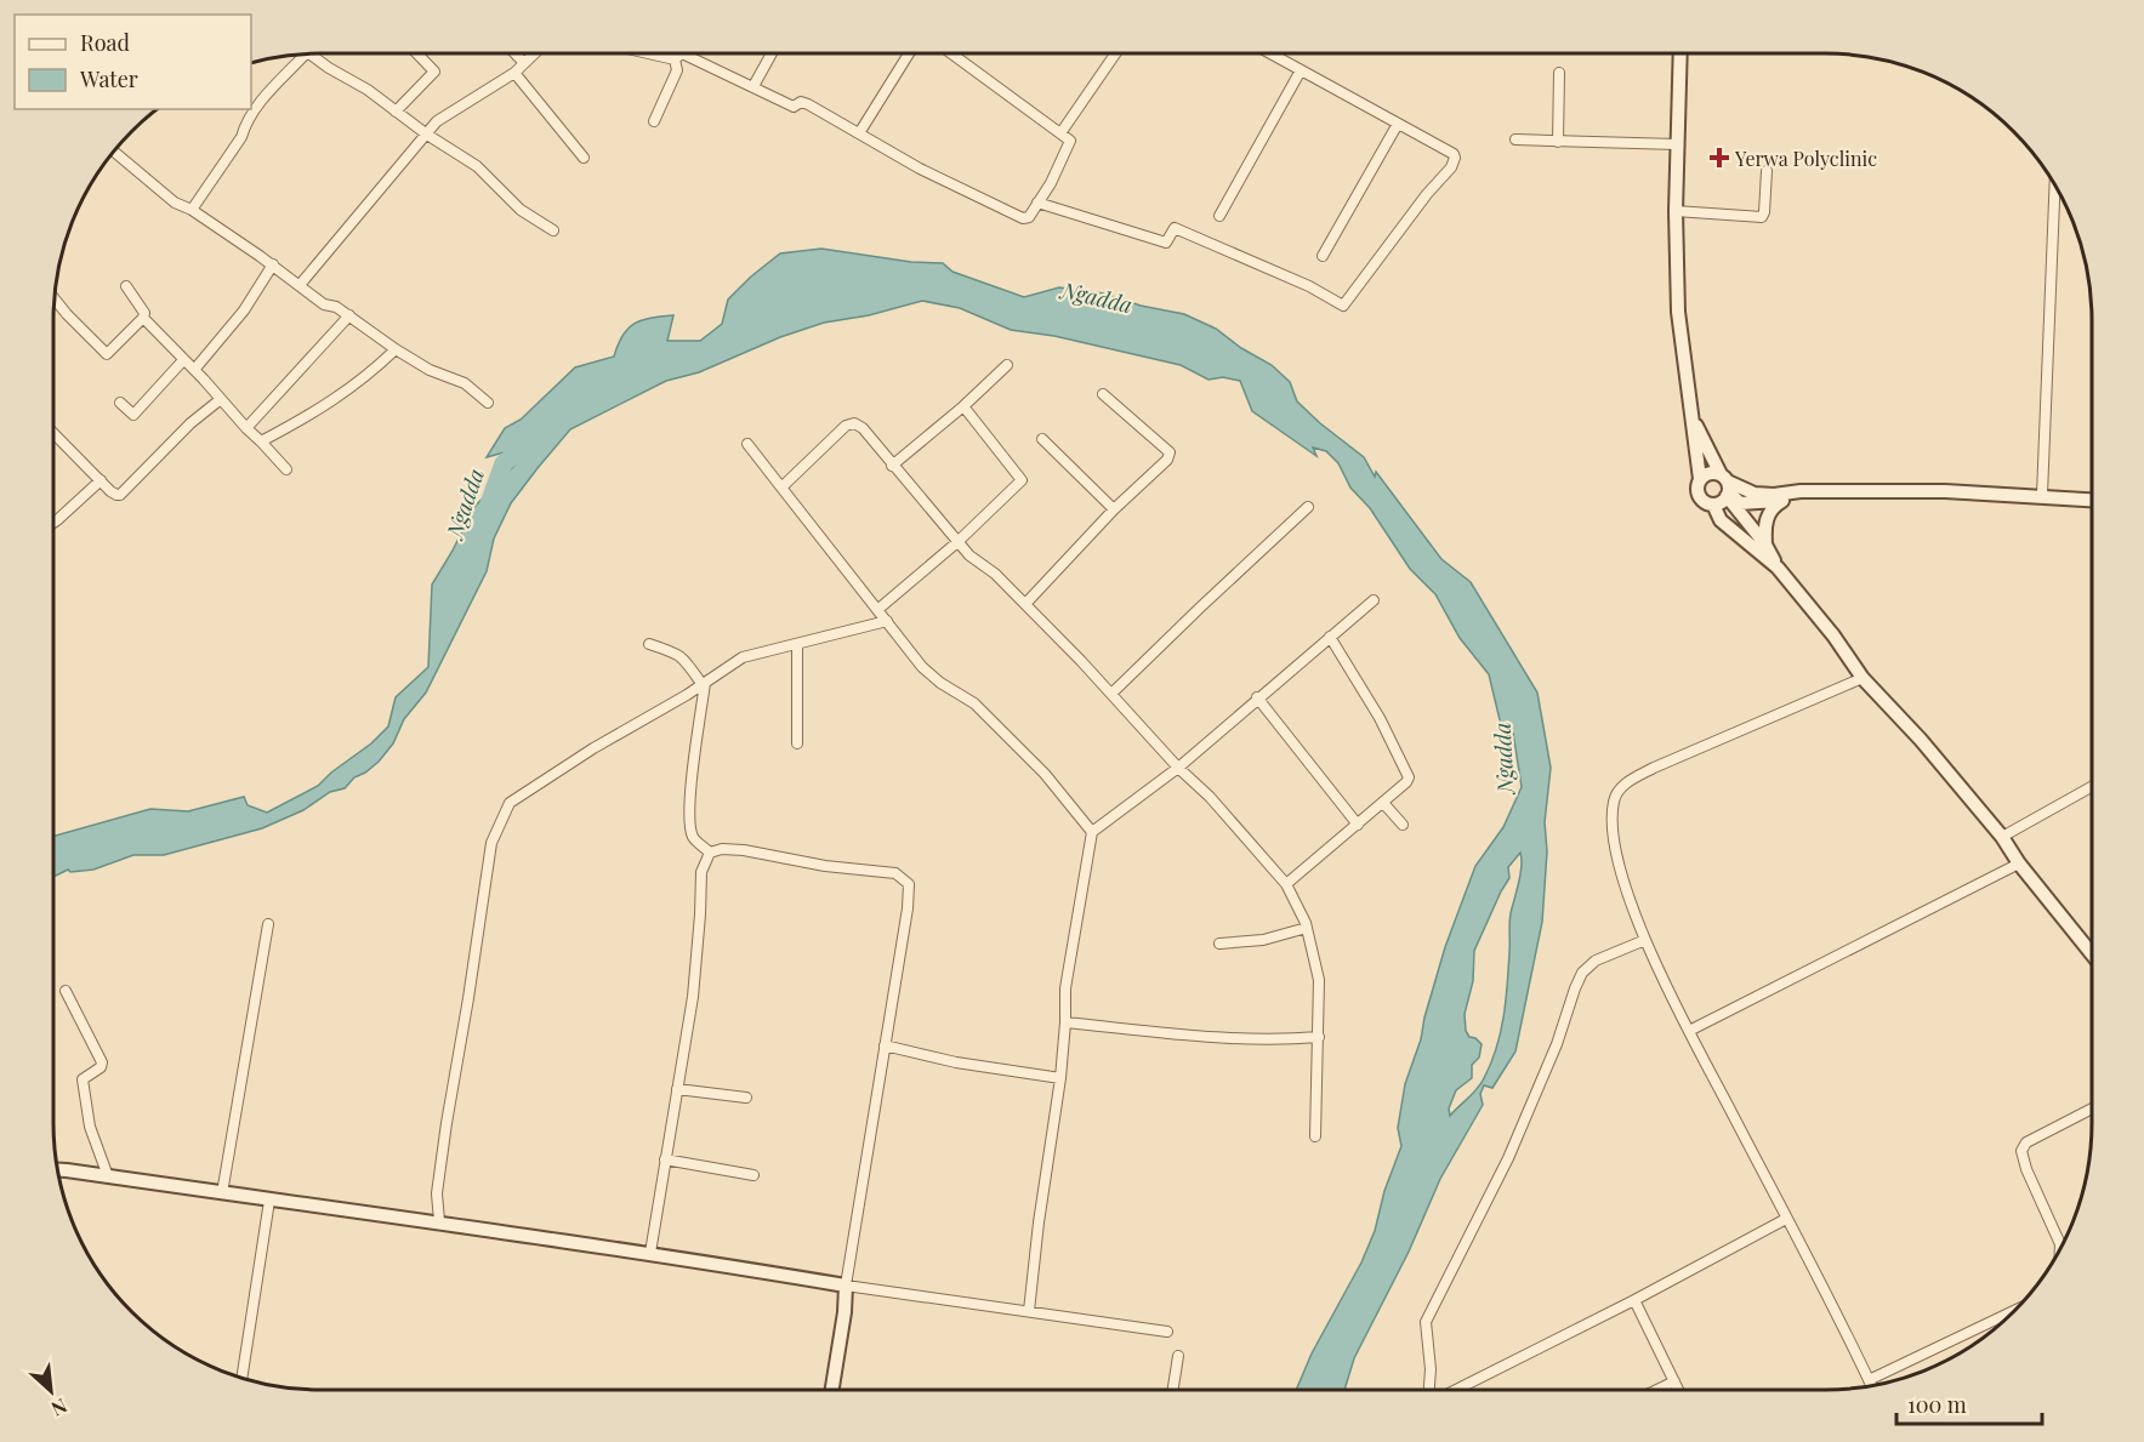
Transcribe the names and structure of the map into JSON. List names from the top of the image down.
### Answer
{
  "water": ["Ngadda"],
  "places": {
    "health": ["Yerwa Polyclinic"]
  },
  "legend": ["Road", "Water"],
  "scale_bar": "100 m",
  "north": "bottom right"
}
